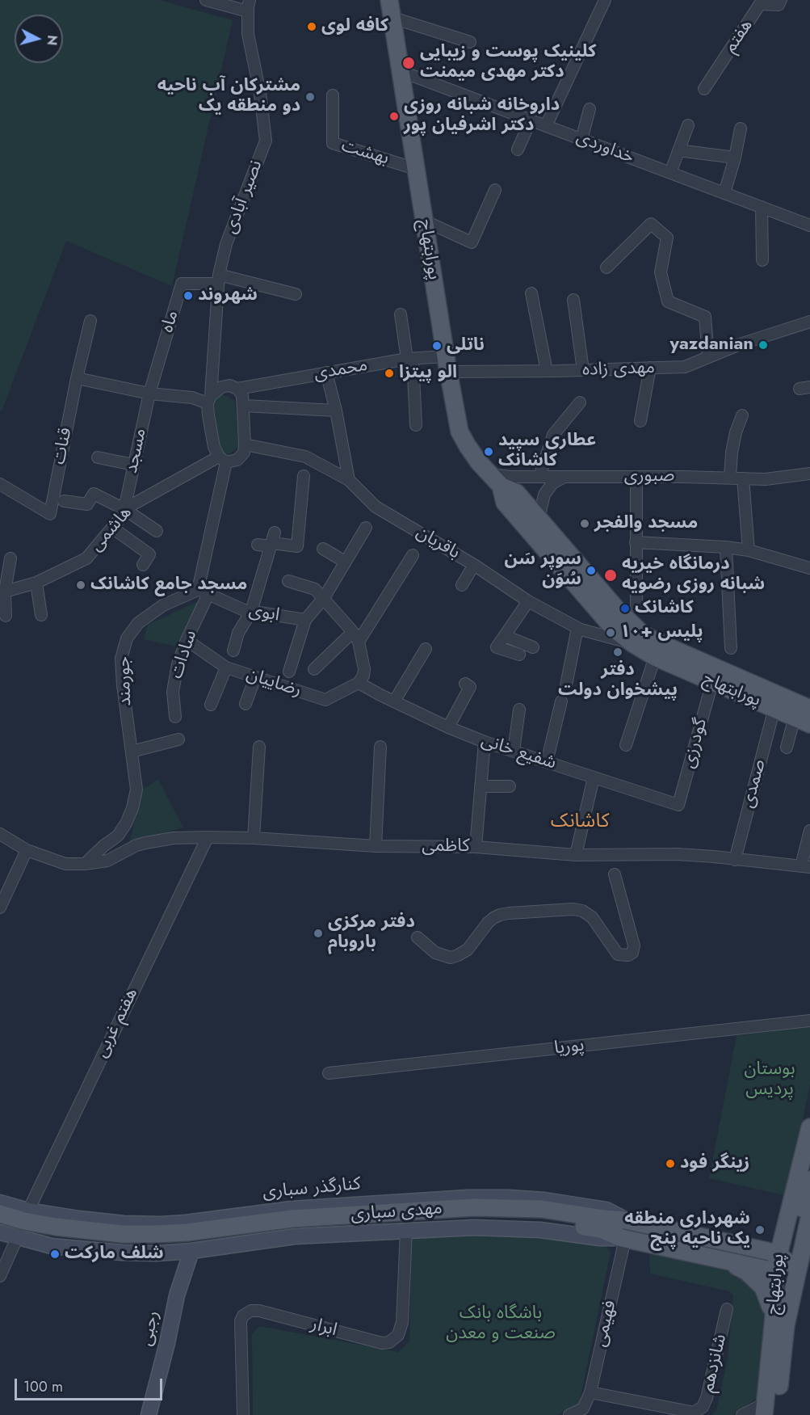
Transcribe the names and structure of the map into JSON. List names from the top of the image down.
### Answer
{
  "streets": {
    "main road": ["پورابتهاج", "مهدی سباری", "رجبی"],
    "street": [
      "هفتم",
      "خداوردی",
      "بهشت",
      "نصیر آبادی",
      "ماه",
      "مهدی زاده",
      "محمدی",
      "قنات",
      "مسجد",
      "صبوری",
      "هاشمی",
      "باقریان",
      "ابوی",
      "سادات",
      "جورمند",
      "رضاییان",
      "گودرزی",
      "شفیع خانی",
      "صمدی",
      "کاظمی",
      "هفتم غربی",
      "پوریا",
      "فهیمی",
      "ابرار",
      "شانزدهم"
    ]
  },
  "crossings": [
    ["خداوردی", "پورابتهاج"],
    ["بهشت", "پورابتهاج"],
    ["نصیر آبادی", "ماه"],
    ["نصیر آبادی", "محمدی"],
    ["نصیر آبادی", "هاشمی"],
    ["پورابتهاج", "مهدی زاده"],
    ["پورابتهاج", "محمدی"],
    ["پورابتهاج", "صبوری"],
    ["پورابتهاج", "باقریان"],
    ["پورابتهاج", "گودرزی"],
    ["پورابتهاج", "صمدی"],
    ["پورابتهاج", "مهدی سباری"],
    ["ماه", "مسجد"],
    ["مهدی زاده", "محمدی"],
    ["مسجد", "هاشمی"],
    ["هاشمی", "باقریان"],
    ["ابوی", "سادات"],
    ["ابوی", "جورمند"],
    ["سادات", "جورمند"],
    ["سادات", "رضاییان"],
    ["جورمند", "کاظمی"],
    ["رضاییان", "شفیع خانی"],
    ["گودرزی", "شفیع خانی"],
    ["صمدی", "کاظمی"],
    ["کاظمی", "هفتم غربی"],
    ["هفتم غربی", "مهدی سباری"],
    ["فهیمی", "شانزدهم"]
  ],
  "districts": ["کاشانک"],
  "parks": ["بوستان پردیس", "باشگاه بانک صنعت و معدن"],
  "places": [
    "کافه لوی",
    "کلینیک پوست و زیبایی دکتر مهدی میمنت",
    "مشترکان آب ناحیه دو منطقه یک",
    "داروخانه شبانه روزی دکتر اشرفیان پور",
    "شهروند",
    "yazdanian",
    "ناتلی",
    "الو پیتزا",
    "عطاری سپید کاشانک",
    "مسجد والفجر",
    "سوپر سَن سُوَن",
    "درمانگاه خیریه شبانه روزی رضویه",
    "مسجد جامع کاشانک",
    "کاشانک",
    "پلیس +۱۰",
    "دفتر پیشخوان دولت",
    "دفتر مرکزی باروبام",
    "زینگر فود",
    "شهرداری منطقه یک ناحیه پنج",
    "شلف مارکت"
  ],
  "scale_bar": "100 m",
  "north": "right"
}
